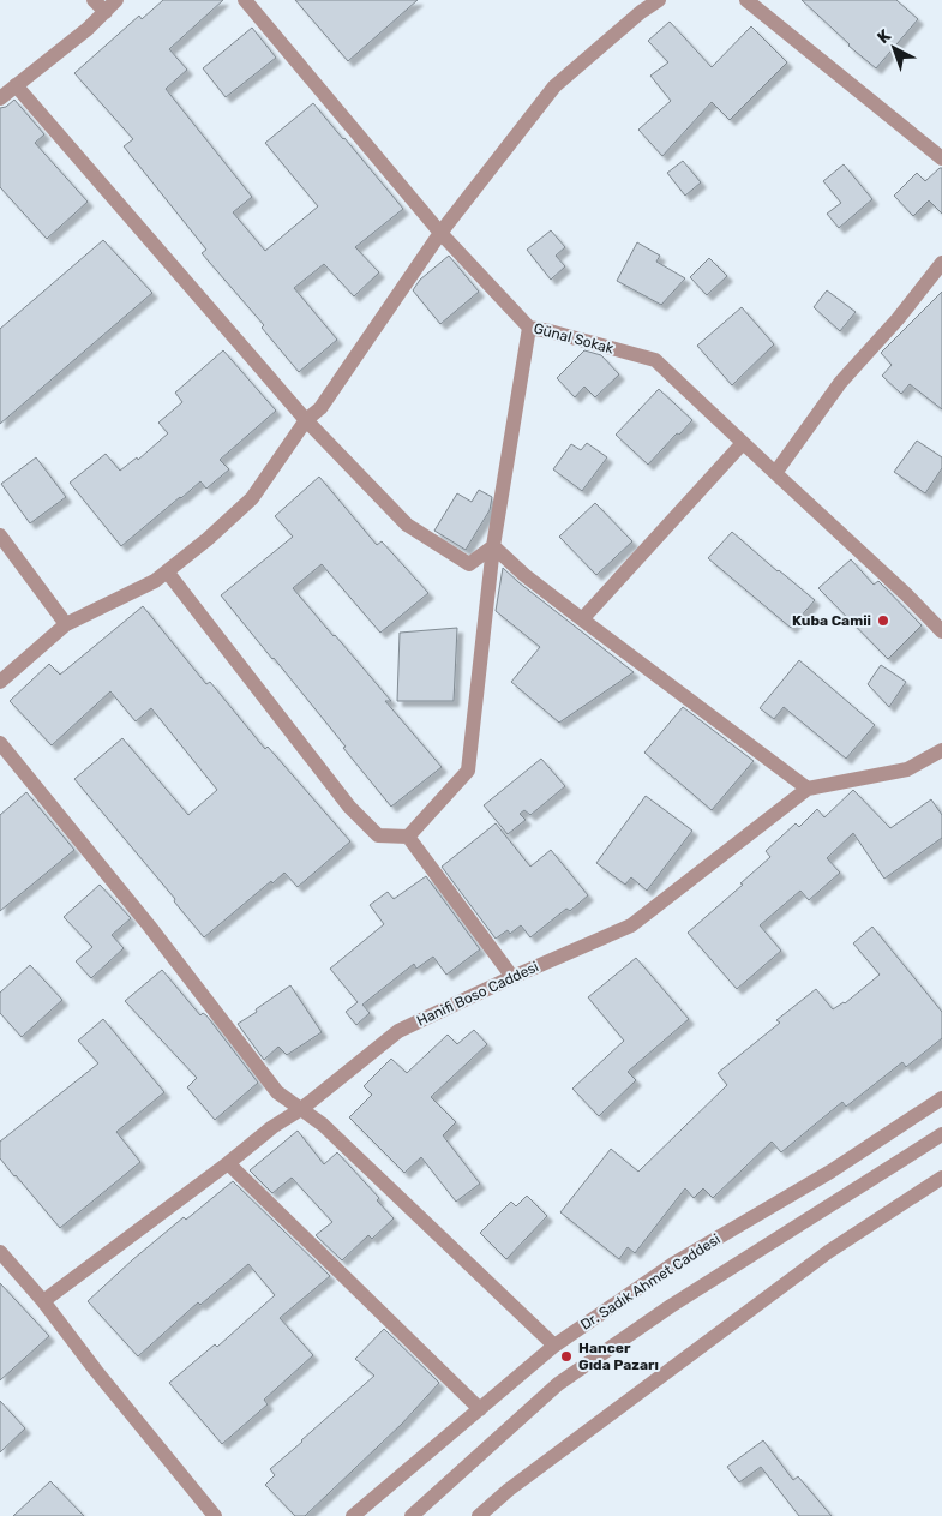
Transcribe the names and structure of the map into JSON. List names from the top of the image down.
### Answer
{
  "streets": {
    "street": ["Günal Sokak", "Hanifi Boso Caddesi", "Dr. Sadık Ahmet Caddesi"]
  },
  "places": ["Kuba Camii", "Hancer Gıda Pazarı"],
  "north": "top left"
}
